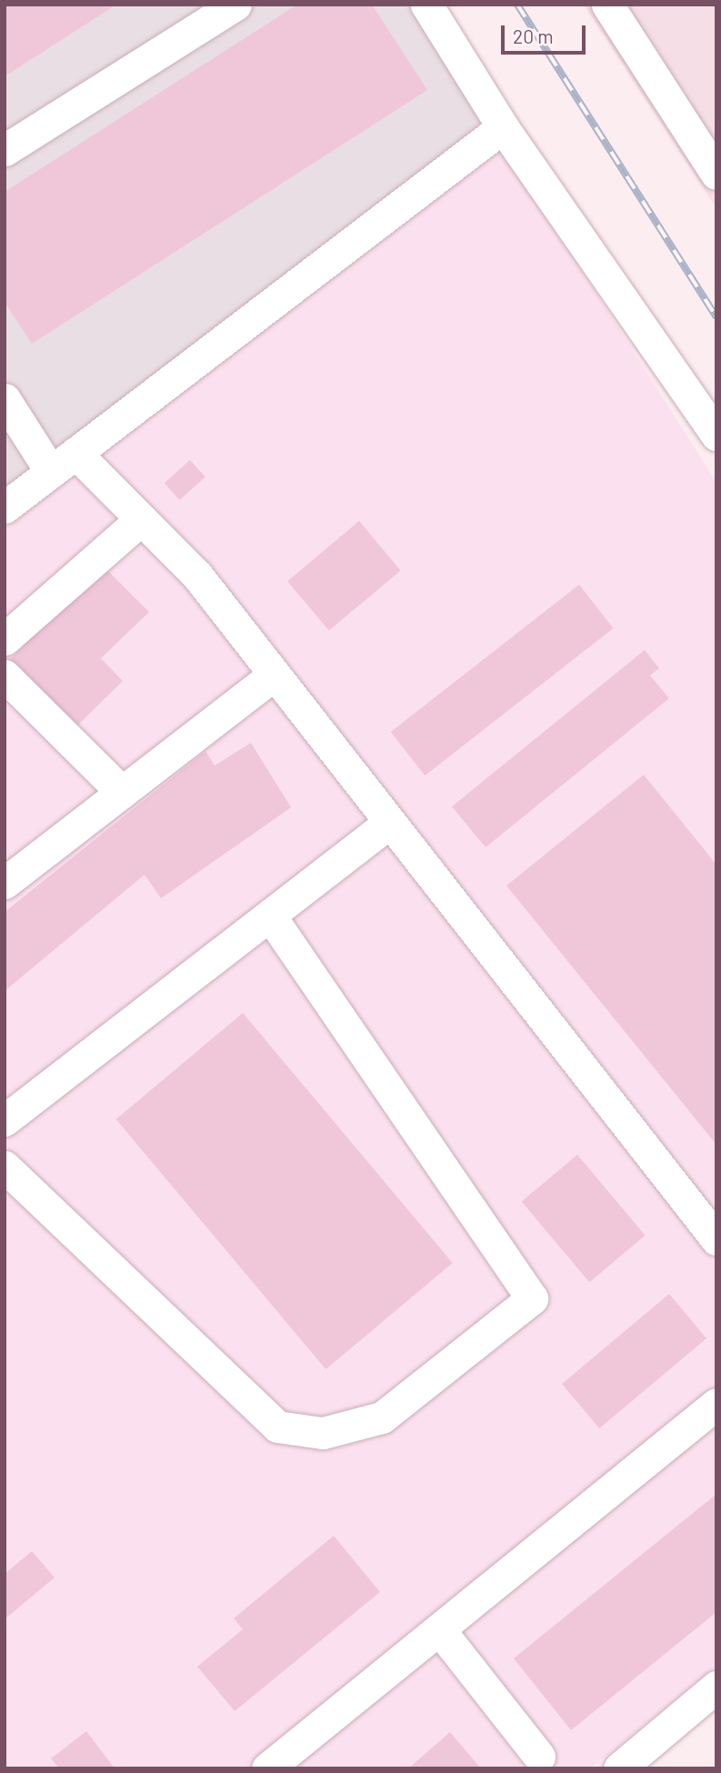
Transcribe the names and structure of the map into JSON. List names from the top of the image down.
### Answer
{
  "scale_bar": "20 m"
}
